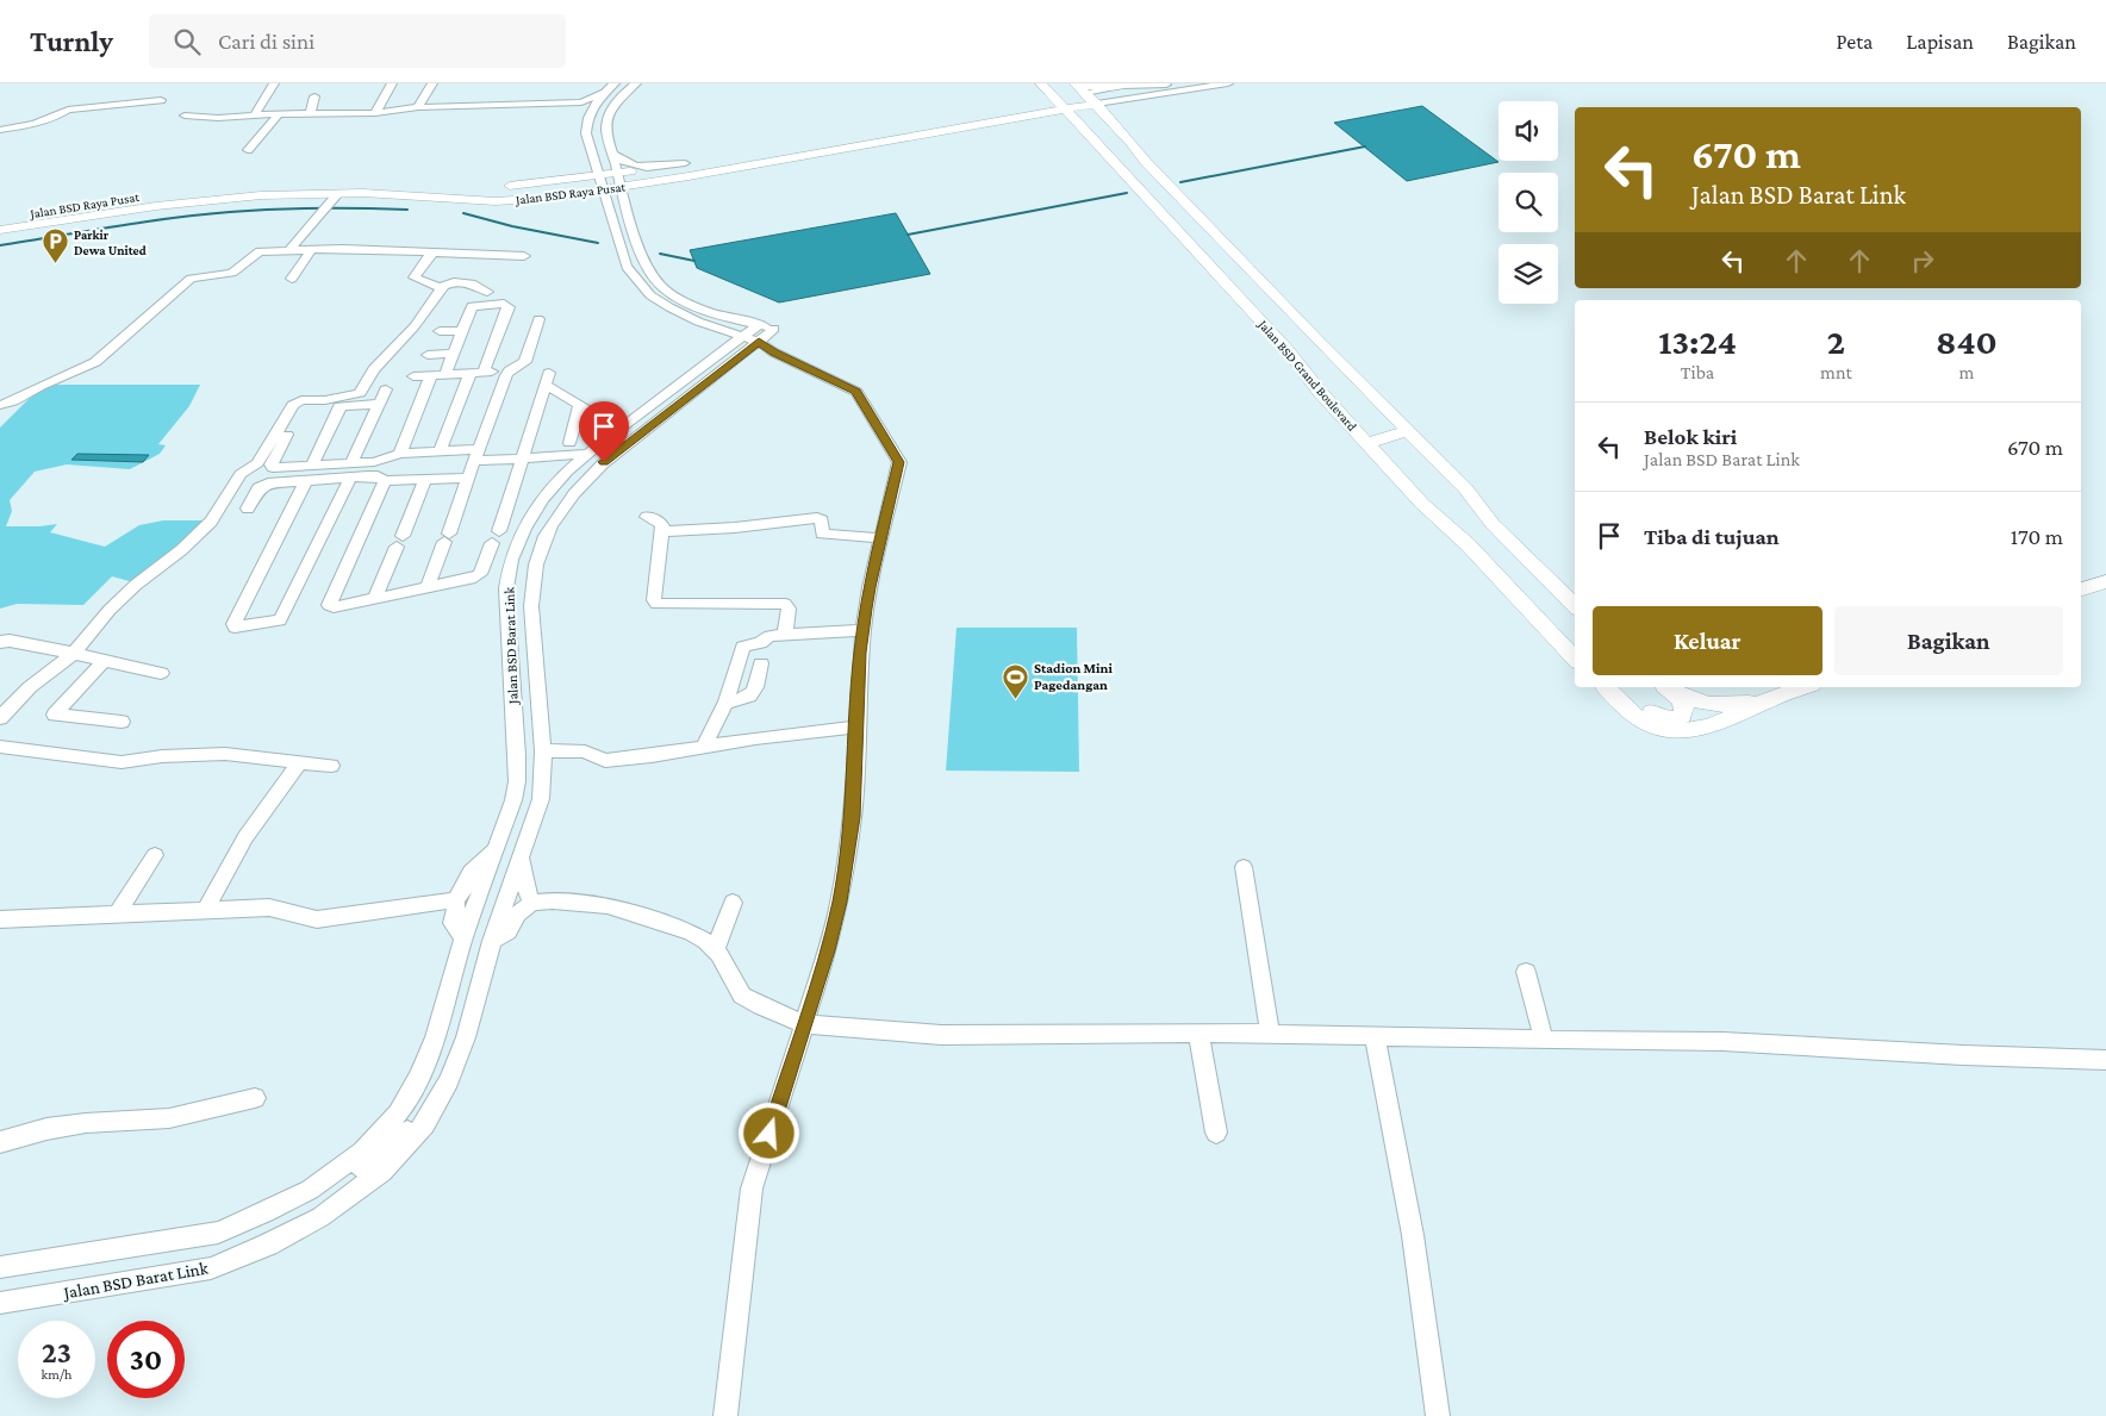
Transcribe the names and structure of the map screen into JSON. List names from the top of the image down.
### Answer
{
  "streets": {
    "main road": ["Jalan BSD Raya Pusat", "Jalan BSD Grand Boulevard"],
    "street": ["Jalan BSD Barat Link"]
  },
  "crossings": [
    ["Jalan BSD Raya Pusat", "Jalan BSD Grand Boulevard"]
  ],
  "places": {
    "parking": ["Parkir Dewa United"],
    "sports": ["Stadion Mini Pagedangan"]
  },
  "page": {
    "header": "Turnly",
    "search": "Cari di sini",
    "nav": ["Peta", "Lapisan", "Bagikan"],
    "turn": ["670 m", "Jalan BSD Barat Link"],
    "eta": [
      "13:24",
      "Tiba",
      "2",
      "mnt",
      "840",
      "m"
    ],
    "list": [
      {
        "name": "Belok kiri",
        "note": "Jalan BSD Barat Link",
        "value": "670 m"
      },
      {
        "name": "Tiba di tujuan",
        "value": "170 m"
      }
    ],
    "buttons": ["Keluar", "Bagikan"],
    "speed": "23 km/h",
    "limit": "30"
  }
}
